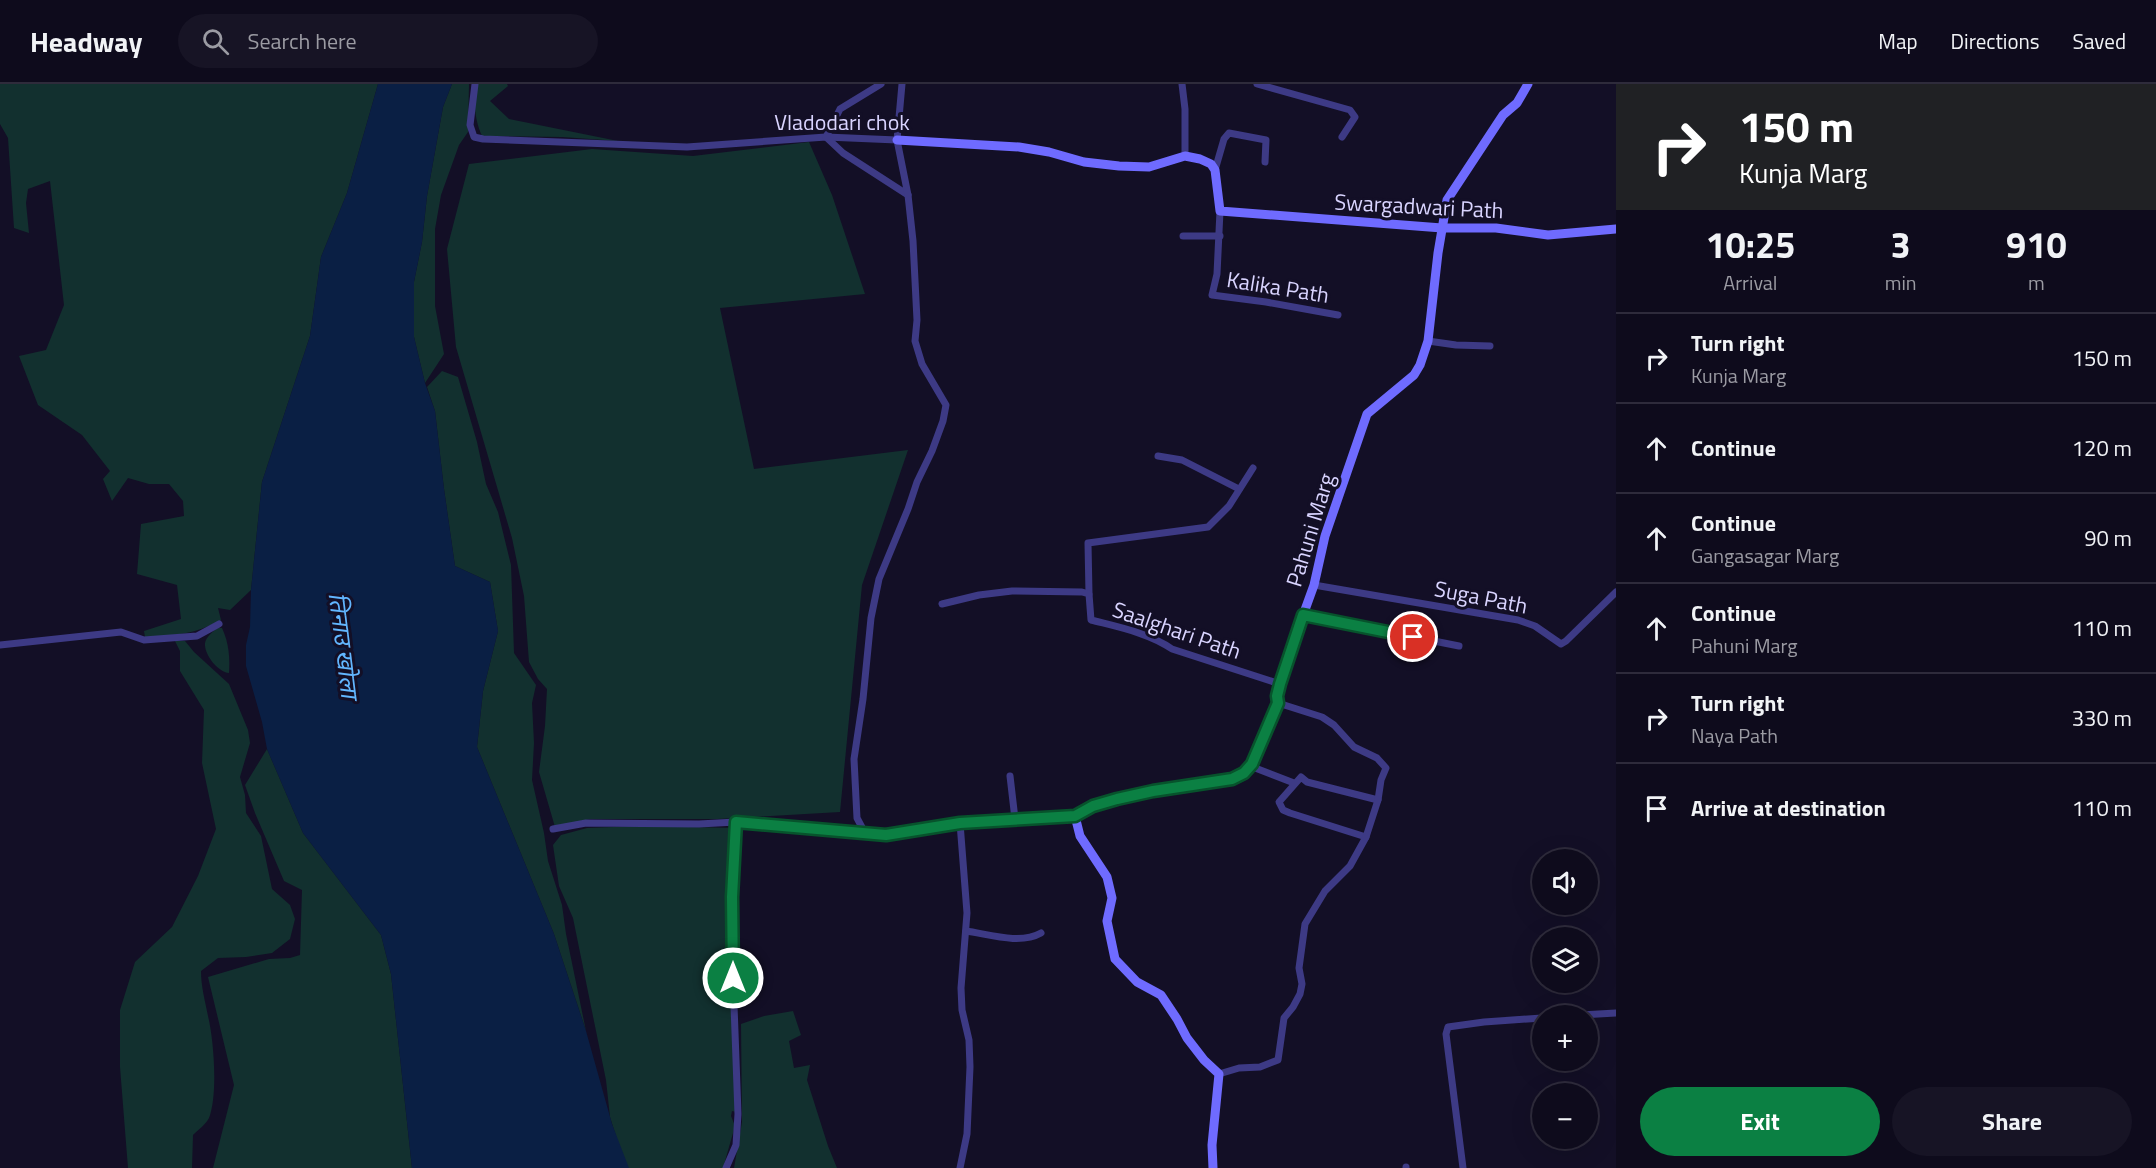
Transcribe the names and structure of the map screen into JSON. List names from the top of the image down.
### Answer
{
  "streets": {
    "street": [
      "Vladodari chok",
      "Swargadwari Path",
      "Kalika Path",
      "Pahuni Marg",
      "Suga Path",
      "Saalghari Path"
    ]
  },
  "crossings": [
    ["Swargadwari Path", "Pahuni Marg"],
    ["Pahuni Marg", "Suga Path"],
    ["Pahuni Marg", "Saalghari Path"]
  ],
  "water": ["तिनाउ खोला"],
  "page": {
    "header": "Headway",
    "search": "Search here",
    "nav": ["Map", "Directions", "Saved"],
    "turn": ["150 m", "Kunja Marg"],
    "eta": [
      "10:25",
      "Arrival",
      "3",
      "min",
      "910",
      "m"
    ],
    "list": [
      {
        "name": "Turn right",
        "note": "Kunja Marg",
        "value": "150 m"
      },
      {
        "name": "Continue",
        "value": "120 m"
      },
      {
        "name": "Continue",
        "note": "Gangasagar Marg",
        "value": "90 m"
      },
      {
        "name": "Continue",
        "note": "Pahuni Marg",
        "value": "110 m"
      },
      {
        "name": "Turn right",
        "note": "Naya Path",
        "value": "330 m"
      },
      {
        "name": "Arrive at destination",
        "value": "110 m"
      }
    ],
    "map_buttons": ["+", "−"],
    "buttons": ["Exit", "Share"]
  }
}
